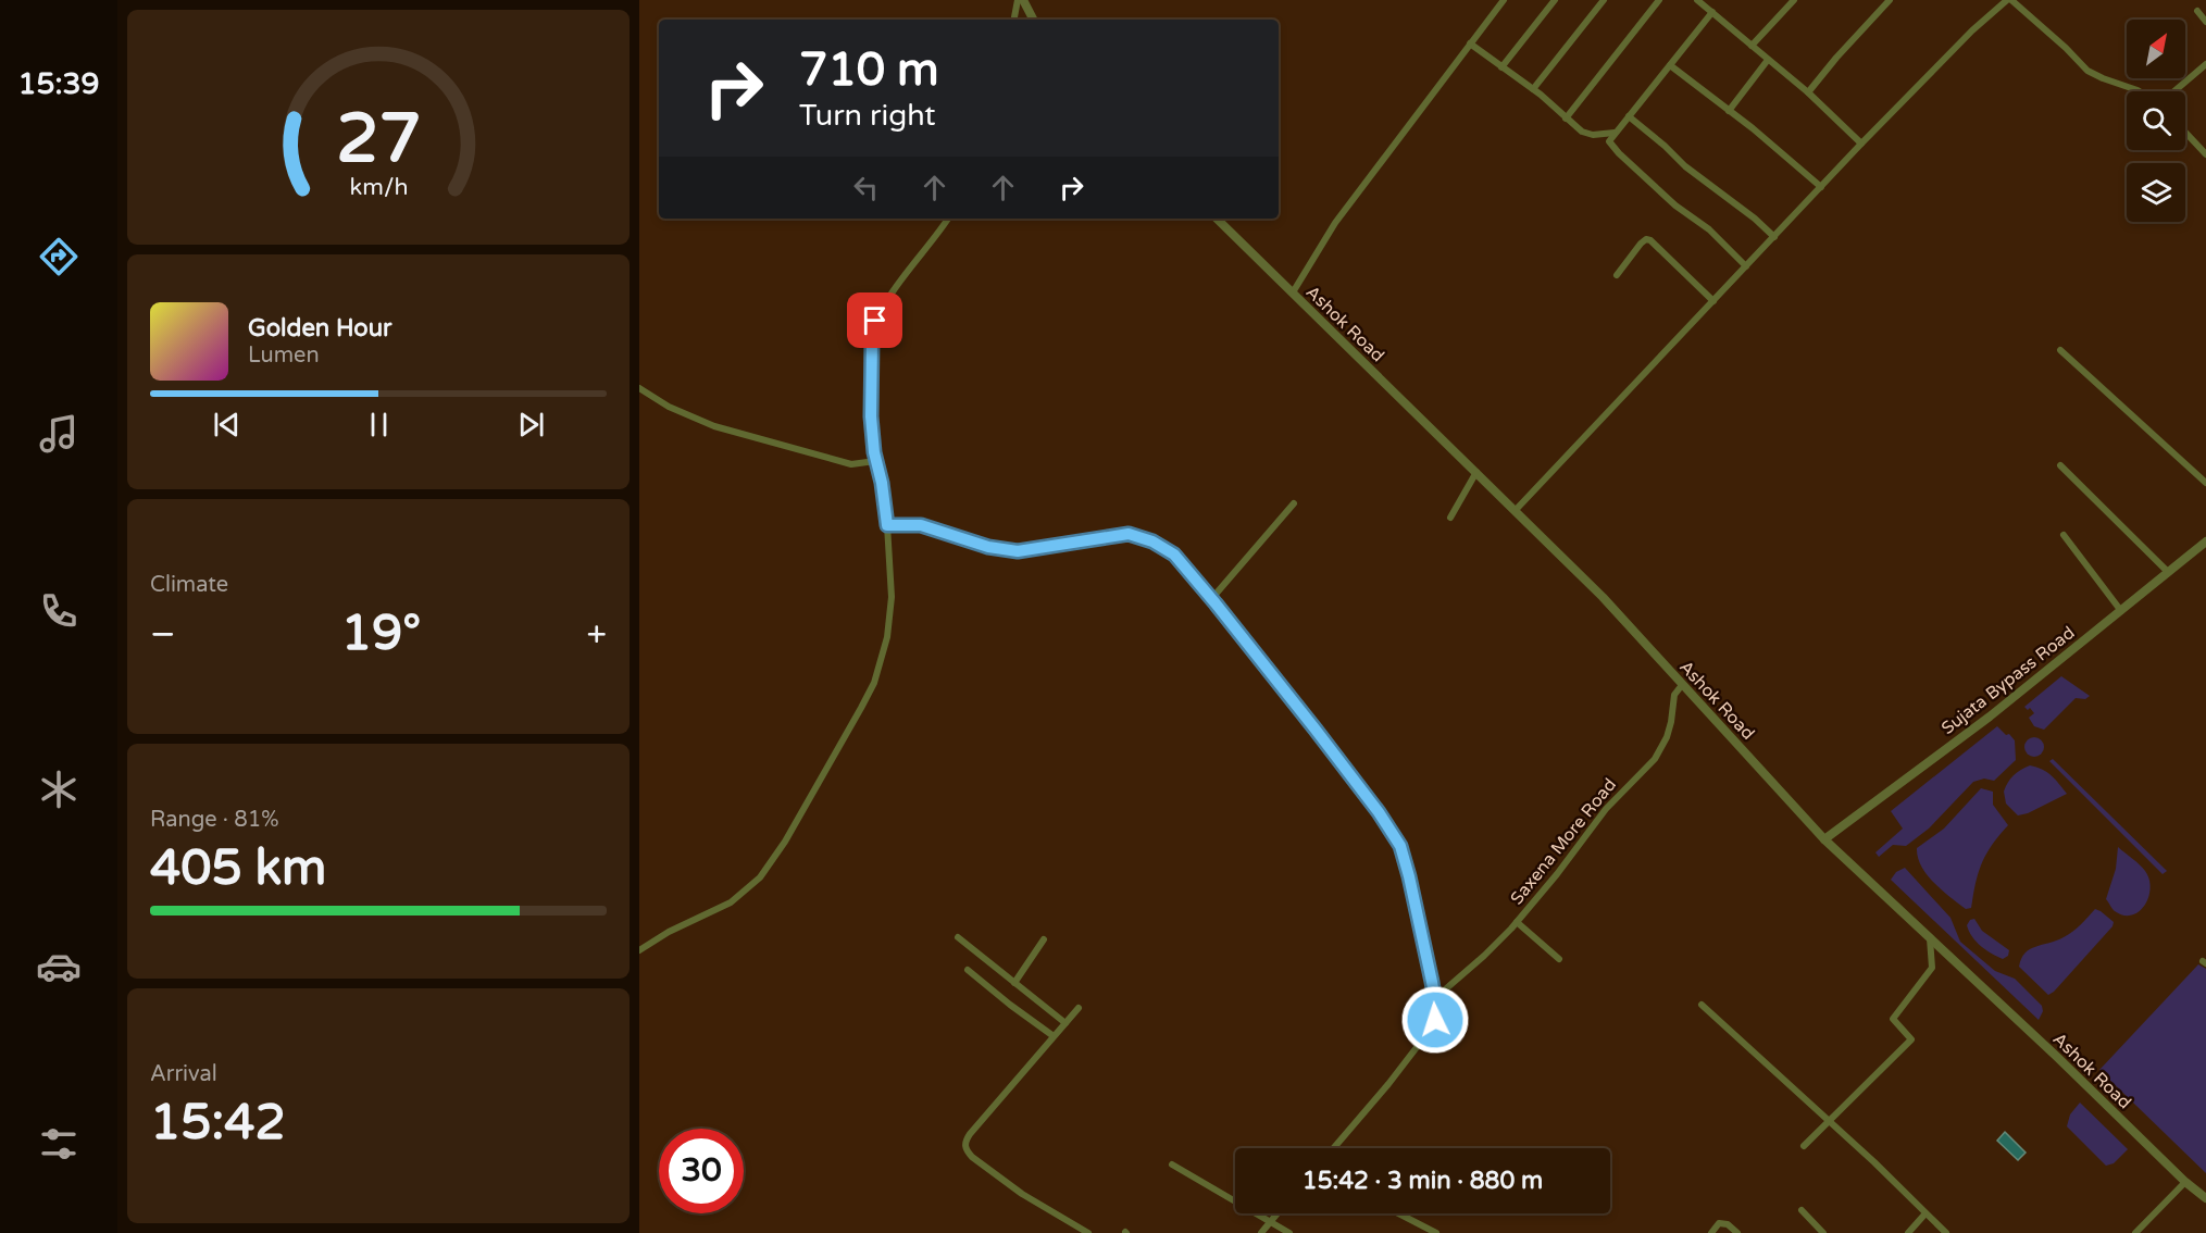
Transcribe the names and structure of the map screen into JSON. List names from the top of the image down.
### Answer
{
  "streets": {
    "street": ["Ashok Road", "Sujata Bypass Road", "Saxena More Road"]
  },
  "crossings": [
    ["Ashok Road", "Sujata Bypass Road"],
    ["Ashok Road", "Saxena More Road"]
  ],
  "north": "top right",
  "page": {
    "tabs": "15:39",
    "turn": ["710 m", "Turn right"],
    "song": ["Golden Hour", "Lumen"],
    "tile": [
      "Climate",
      ["Range · 81%", "405 km"],
      ["Arrival", "15:42"]
    ],
    "heat": ["−", "19°", "+"],
    "limit": "30",
    "trip": "15:42 · 3 min · 880 m",
    "gauge": ["27", "km/h"]
  }
}
